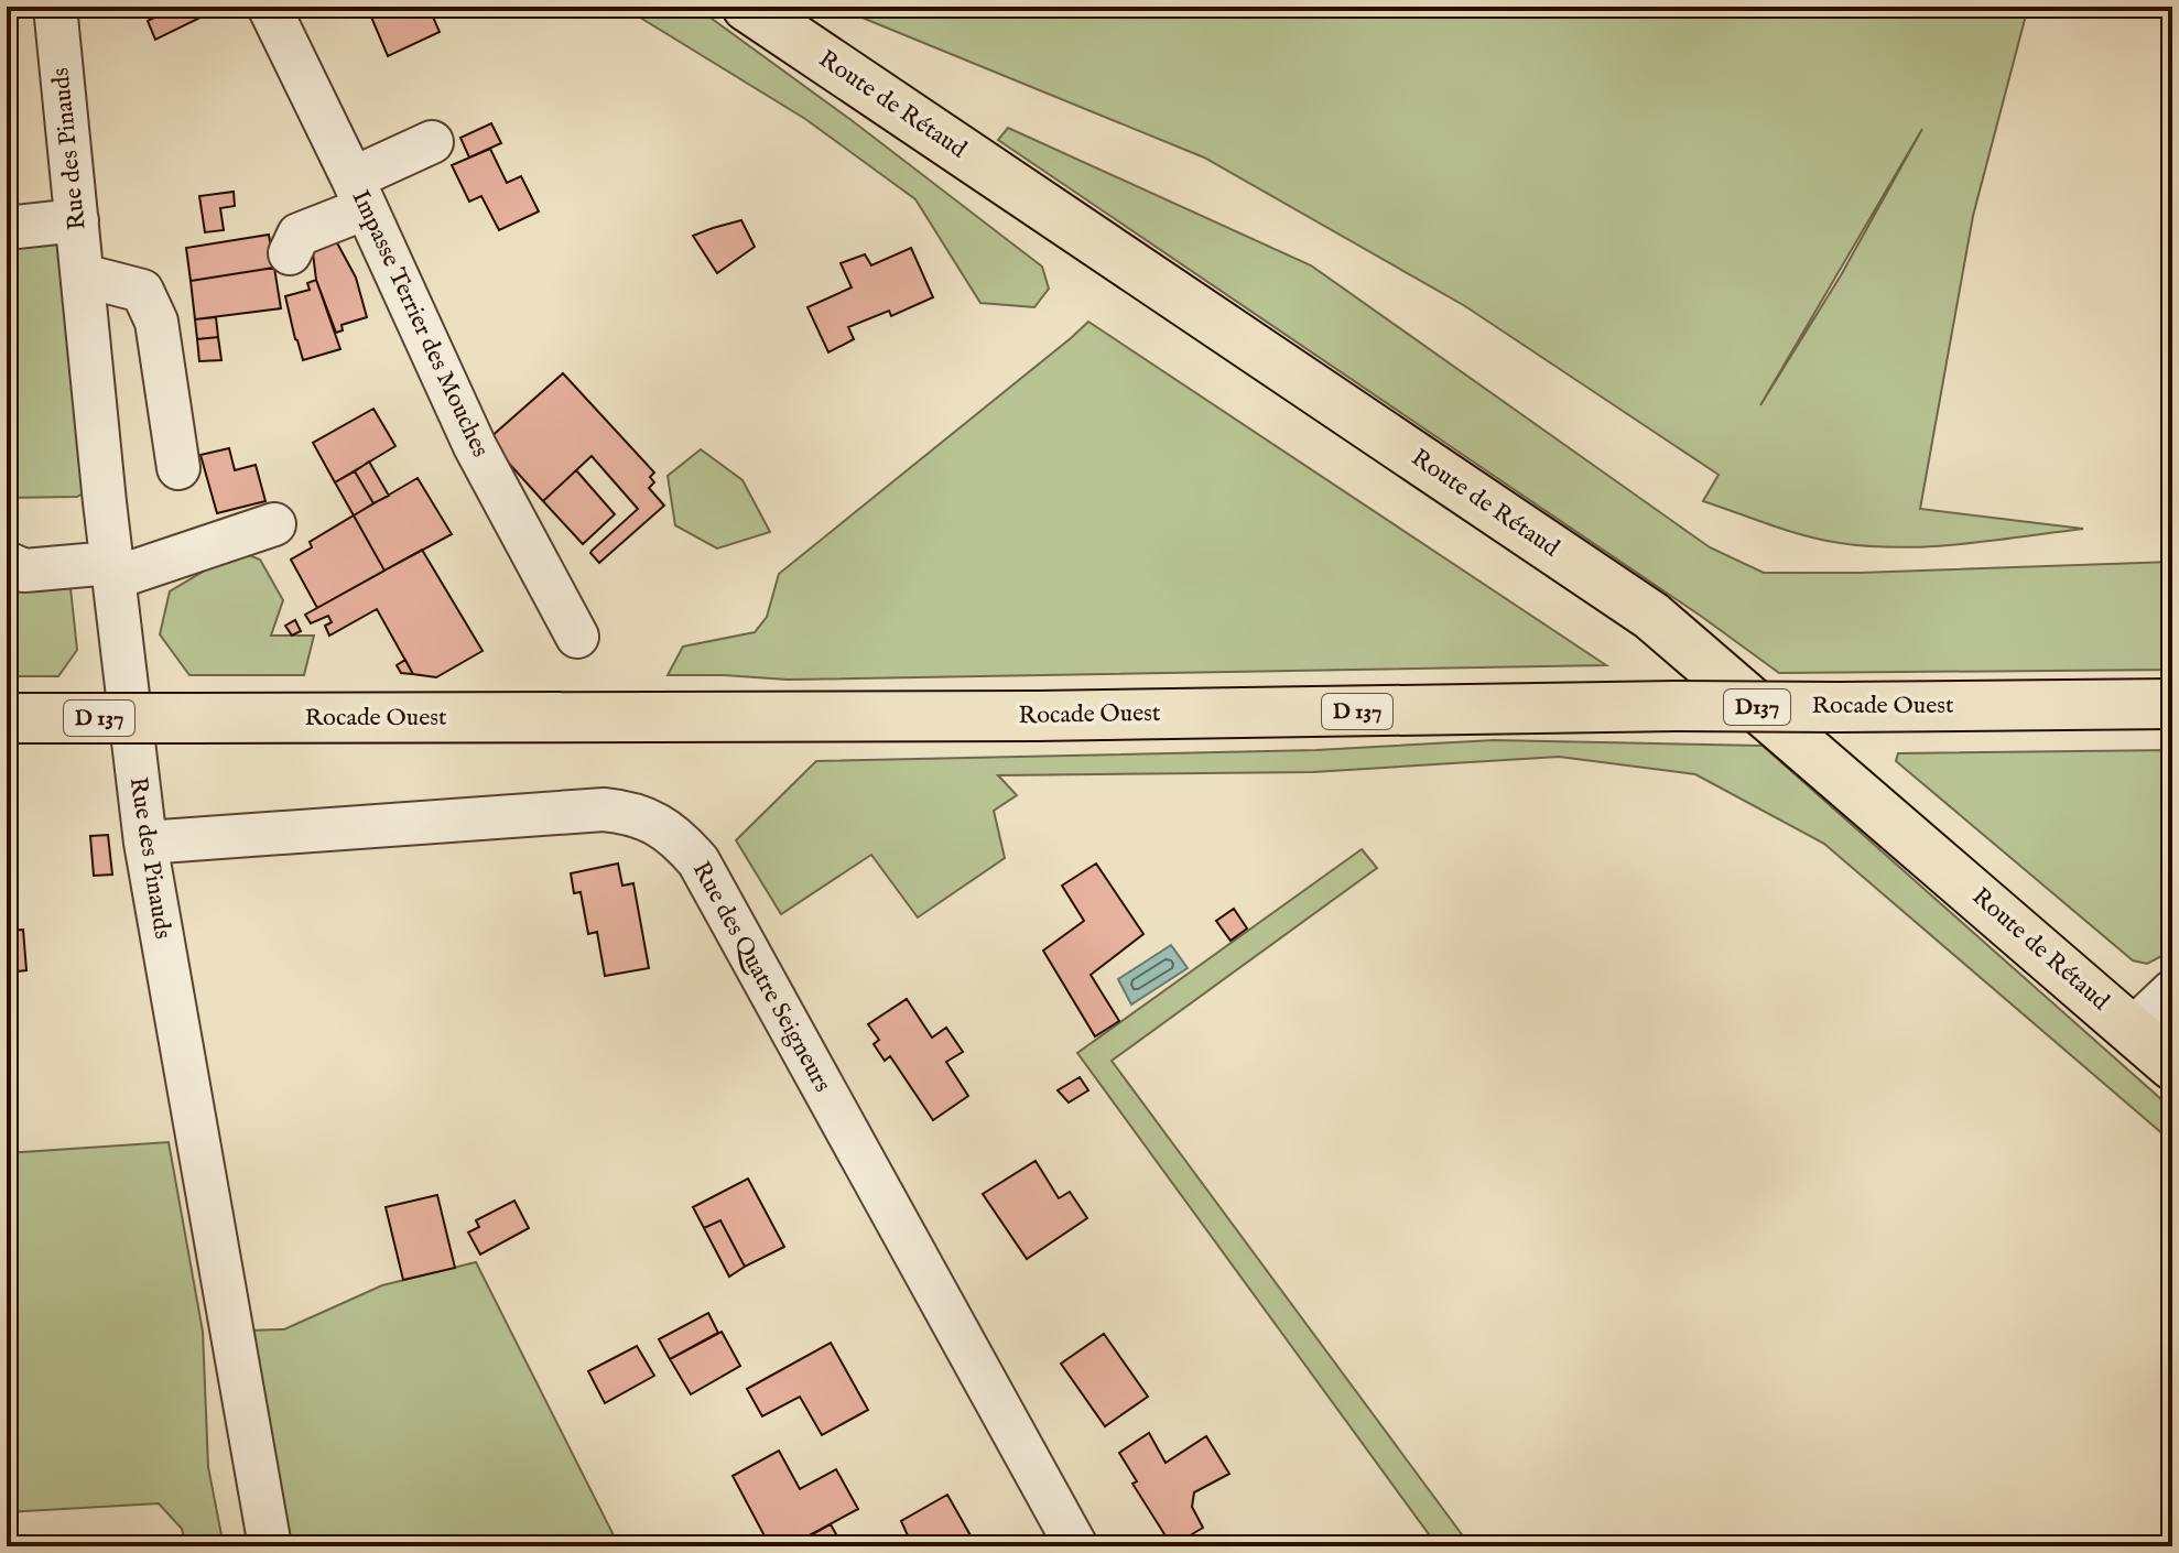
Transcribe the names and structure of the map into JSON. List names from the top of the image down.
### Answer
{
  "streets": {
    "main road": [
      "Route de Rétaud",
      "Rocade Ouest",
      "D137",
      "D 137"
    ],
    "street": ["Rue des Pinauds", "Impasse Terrier des Mouches", "Rue des Quatre Seigneurs"]
  },
  "crossings": [
    ["Rue des Pinauds", "Rue des Quatre Seigneurs"]
  ]
}
